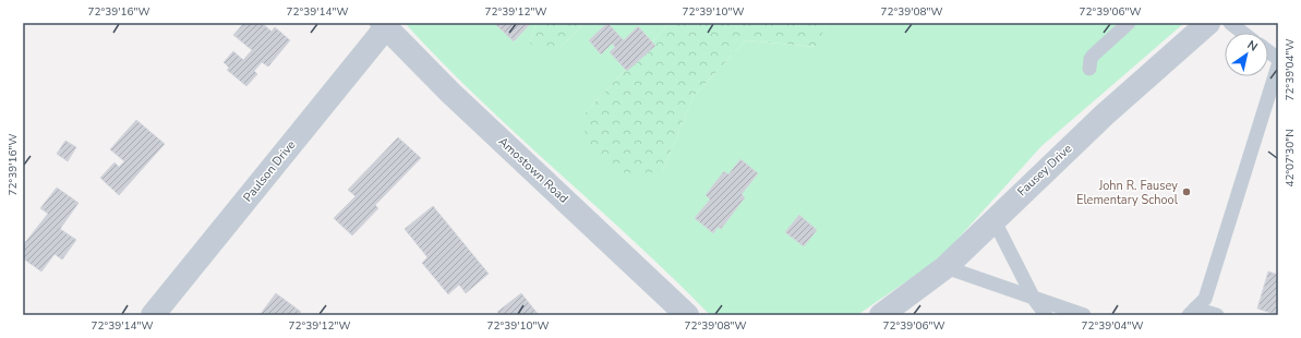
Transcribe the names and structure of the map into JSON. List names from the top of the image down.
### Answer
{
  "streets": {
    "street": ["Amostown Road", "Fausey Drive", "Paulson Drive"]
  },
  "crossings": [
    ["Amostown Road", "Paulson Drive"]
  ],
  "places": ["John R. Fausey Elementary School"],
  "north": "top right",
  "coordinates": [
    "72°39'16\"W",
    "72°39'14\"W",
    "72°39'12\"W",
    "72°39'10\"W",
    "72°39'08\"W",
    "72°39'06\"W",
    "72°39'04\"W",
    "42°07'30\"N"
  ]
}
